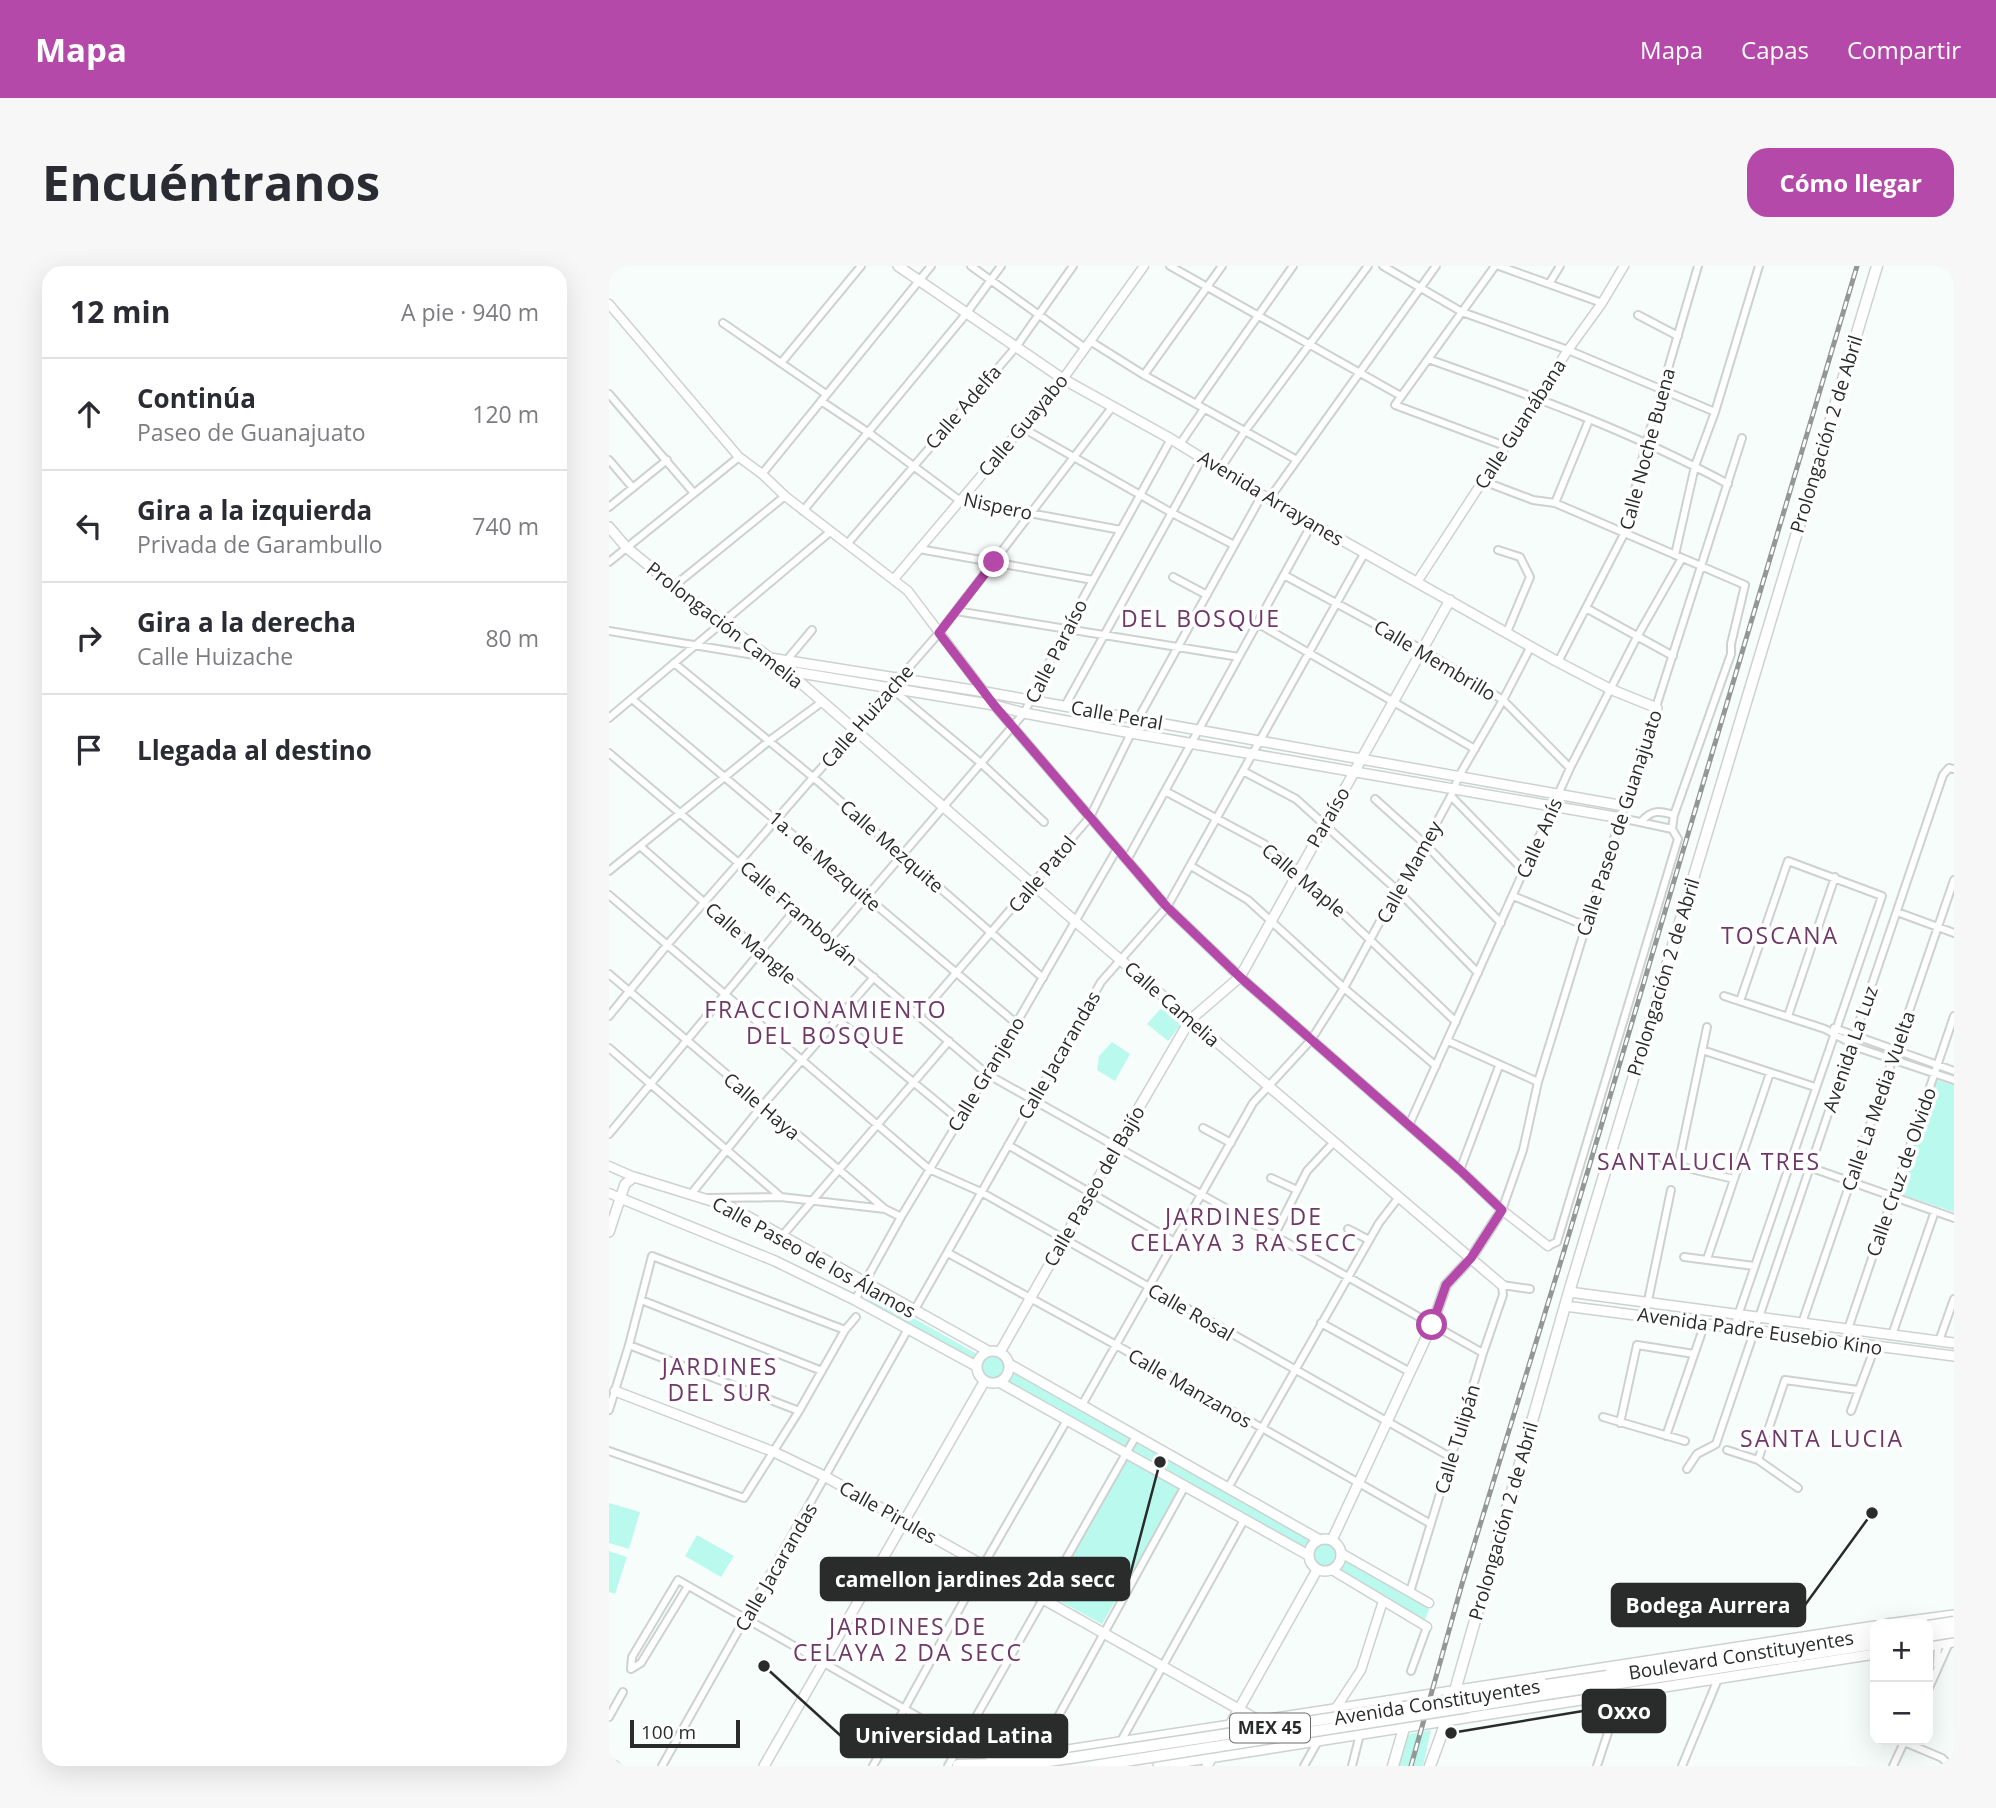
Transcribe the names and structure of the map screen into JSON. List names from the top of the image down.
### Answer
{
  "streets": {
    "main road": [
      "Prolongación 2 de Abril",
      "Avenida Arrayanes",
      "Prolongación Camelia",
      "Calle Peral",
      "Paraíso",
      "Calle Camelia",
      "Calle Paseo del Bajío",
      "Calle Paseo de los Álamos",
      "Avenida Padre Eusebio Kino",
      "Calle Pirules",
      "Boulevard Constituyentes",
      "Avenida Constituyentes",
      "MEX 45"
    ],
    "street": [
      "Calle Adelfa",
      "Calle Guanábana",
      "Calle Guayabo",
      "Calle Noche Buena",
      "Nispero",
      "Calle Paraíso",
      "Calle Membrillo",
      "Calle Huizache",
      "Calle Paseo de Guanajuato",
      "Calle Anís",
      "Calle Mezquite",
      "1a. de Mezquite",
      "Calle Mamey",
      "Calle Patol",
      "Calle Maple",
      "Calle Framboyán",
      "Calle Mangle",
      "Avenida La Luz",
      "Calle Jacarandas",
      "Calle Granjeno",
      "Calle La Media Vuelta",
      "Calle Haya",
      "Calle Cruz de Olvido",
      "Calle Rosal",
      "Calle Manzanos",
      "Calle Tulipán"
    ]
  },
  "crossings": [
    ["Calle Adelfa", "Avenida Arrayanes"],
    ["Calle Adelfa", "Nispero"],
    ["Calle Guanábana", "Avenida Arrayanes"],
    ["Calle Guayabo", "Avenida Arrayanes"],
    ["Calle Guayabo", "Nispero"],
    ["Prolongación 2 de Abril", "Avenida Padre Eusebio Kino"],
    ["Calle Noche Buena", "Avenida Arrayanes"],
    ["Avenida Arrayanes", "Calle Paraíso"],
    ["Avenida Arrayanes", "Calle Huizache"],
    ["Avenida Arrayanes", "Paraíso"],
    ["Avenida Arrayanes", "Calle Paseo de Guanajuato"],
    ["Avenida Arrayanes", "Calle Anís"],
    ["Avenida Arrayanes", "Calle Mamey"],
    ["Avenida Arrayanes", "Calle Patol"],
    ["Avenida Arrayanes", "Calle Jacarandas"],
    ["Nispero", "Calle Paraíso"],
    ["Nispero", "Calle Huizache"],
    ["Prolongación Camelia", "Calle Peral"],
    ["Prolongación Camelia", "Calle Camelia"],
    ["Calle Paraíso", "Calle Peral"],
    ["Calle Paraíso", "Calle Mezquite"],
    ["Calle Paraíso", "1a. de Mezquite"],
    ["Calle Paraíso", "Calle Framboyán"],
    ["Calle Paraíso", "Calle Camelia"],
    ["Calle Membrillo", "Paraíso"],
    ["Calle Membrillo", "Calle Anís"],
    ["Calle Membrillo", "Calle Mamey"],
    ["Calle Membrillo", "Calle Jacarandas"],
    ["Calle Peral", "Calle Huizache"],
    ["Calle Peral", "Paraíso"],
    ["Calle Peral", "Calle Paseo de Guanajuato"],
    ["Calle Peral", "Calle Anís"],
    ["Calle Peral", "Calle Mamey"],
    ["Calle Peral", "Calle Patol"],
    ["Calle Peral", "Calle Jacarandas"],
    ["Calle Huizache", "Calle Mezquite"],
    ["Calle Huizache", "1a. de Mezquite"],
    ["Calle Huizache", "Calle Framboyán"],
    ["Calle Huizache", "Calle Mangle"],
    ["Calle Huizache", "Calle Camelia"],
    ["Calle Huizache", "Calle Haya"],
    ["Calle Huizache", "Calle Rosal"],
    ["Paraíso", "Calle Maple"],
    ["Paraíso", "Calle Camelia"],
    ["Paraíso", "Calle Paseo del Bajío"],
    ["Calle Anís", "Calle Maple"],
    ["Calle Mezquite", "Calle Patol"],
    ["Calle Mezquite", "Calle Granjeno"],
    ["1a. de Mezquite", "Calle Patol"],
    ["1a. de Mezquite", "Calle Granjeno"],
    ["Calle Mamey", "Calle Maple"],
    ["Calle Mamey", "Calle Framboyán"],
    ["Calle Mamey", "Calle Camelia"],
    ["Calle Mamey", "Calle Rosal"],
    ["Calle Mamey", "Calle Manzanos"],
    ["Calle Patol", "Calle Framboyán"],
    ["Calle Patol", "Calle Camelia"],
    ["Calle Maple", "Calle Jacarandas"],
    ["Calle Framboyán", "Calle Jacarandas"],
    ["Calle Framboyán", "Calle Granjeno"],
    ["Calle Framboyán", "Calle Paseo del Bajío"],
    ["Calle Framboyán", "Calle Tulipán"],
    ["Calle Mangle", "Calle Granjeno"],
    ["Calle Camelia", "Calle Jacarandas"],
    ["Calle Camelia", "Calle Granjeno"],
    ["Calle Camelia", "Calle Paseo del Bajío"],
    ["Calle Camelia", "Calle Tulipán"],
    ["Avenida La Luz", "Avenida Padre Eusebio Kino"],
    ["Calle Jacarandas", "Calle Paseo de los Álamos"],
    ["Calle Jacarandas", "Calle Rosal"],
    ["Calle Jacarandas", "Calle Manzanos"],
    ["Calle Jacarandas", "Calle Pirules"],
    ["Calle Granjeno", "Calle Paseo de los Álamos"],
    ["Calle Granjeno", "Calle Rosal"],
    ["Calle La Media Vuelta", "Avenida Padre Eusebio Kino"],
    ["Calle Cruz de Olvido", "Avenida Padre Eusebio Kino"],
    ["Calle Paseo del Bajío", "Calle Paseo de los Álamos"],
    ["Calle Paseo del Bajío", "Calle Rosal"],
    ["Calle Paseo del Bajío", "Calle Manzanos"],
    ["Calle Rosal", "Calle Tulipán"],
    ["Calle Manzanos", "Calle Tulipán"],
    ["Boulevard Constituyentes", "Avenida Constituyentes"]
  ],
  "districts": [
    "DEL BOSQUE",
    "TOSCANA",
    "FRACCIONAMIENTO DEL BOSQUE",
    "SANTALUCIA TRES",
    "JARDINES DE CELAYA 3 RA SECC",
    "JARDINES DEL SUR",
    "SANTA LUCIA",
    "JARDINES DE CELAYA 2 DA SECC"
  ],
  "places": [
    "camellon jardines 2da secc",
    "Bodega Aurrera",
    "Universidad Latina",
    "Oxxo"
  ],
  "scale_bar": "100 m",
  "page": {
    "header": "Mapa",
    "nav": ["Mapa", "Capas", "Compartir"],
    "buttons": "Cómo llegar",
    "title": "Encuéntranos",
    "heading": ["12 min", "A pie · 940 m"],
    "list": [
      ["Continúa", "Paseo de Guanajuato", "120 m"],
      ["Gira a la izquierda", "Privada de Garambullo", "740 m"],
      ["Gira a la derecha", "Calle Huizache", "80 m"],
      "Llegada al destino"
    ],
    "map_buttons": ["+", "−"],
    "scale": "100 m"
  }
}
